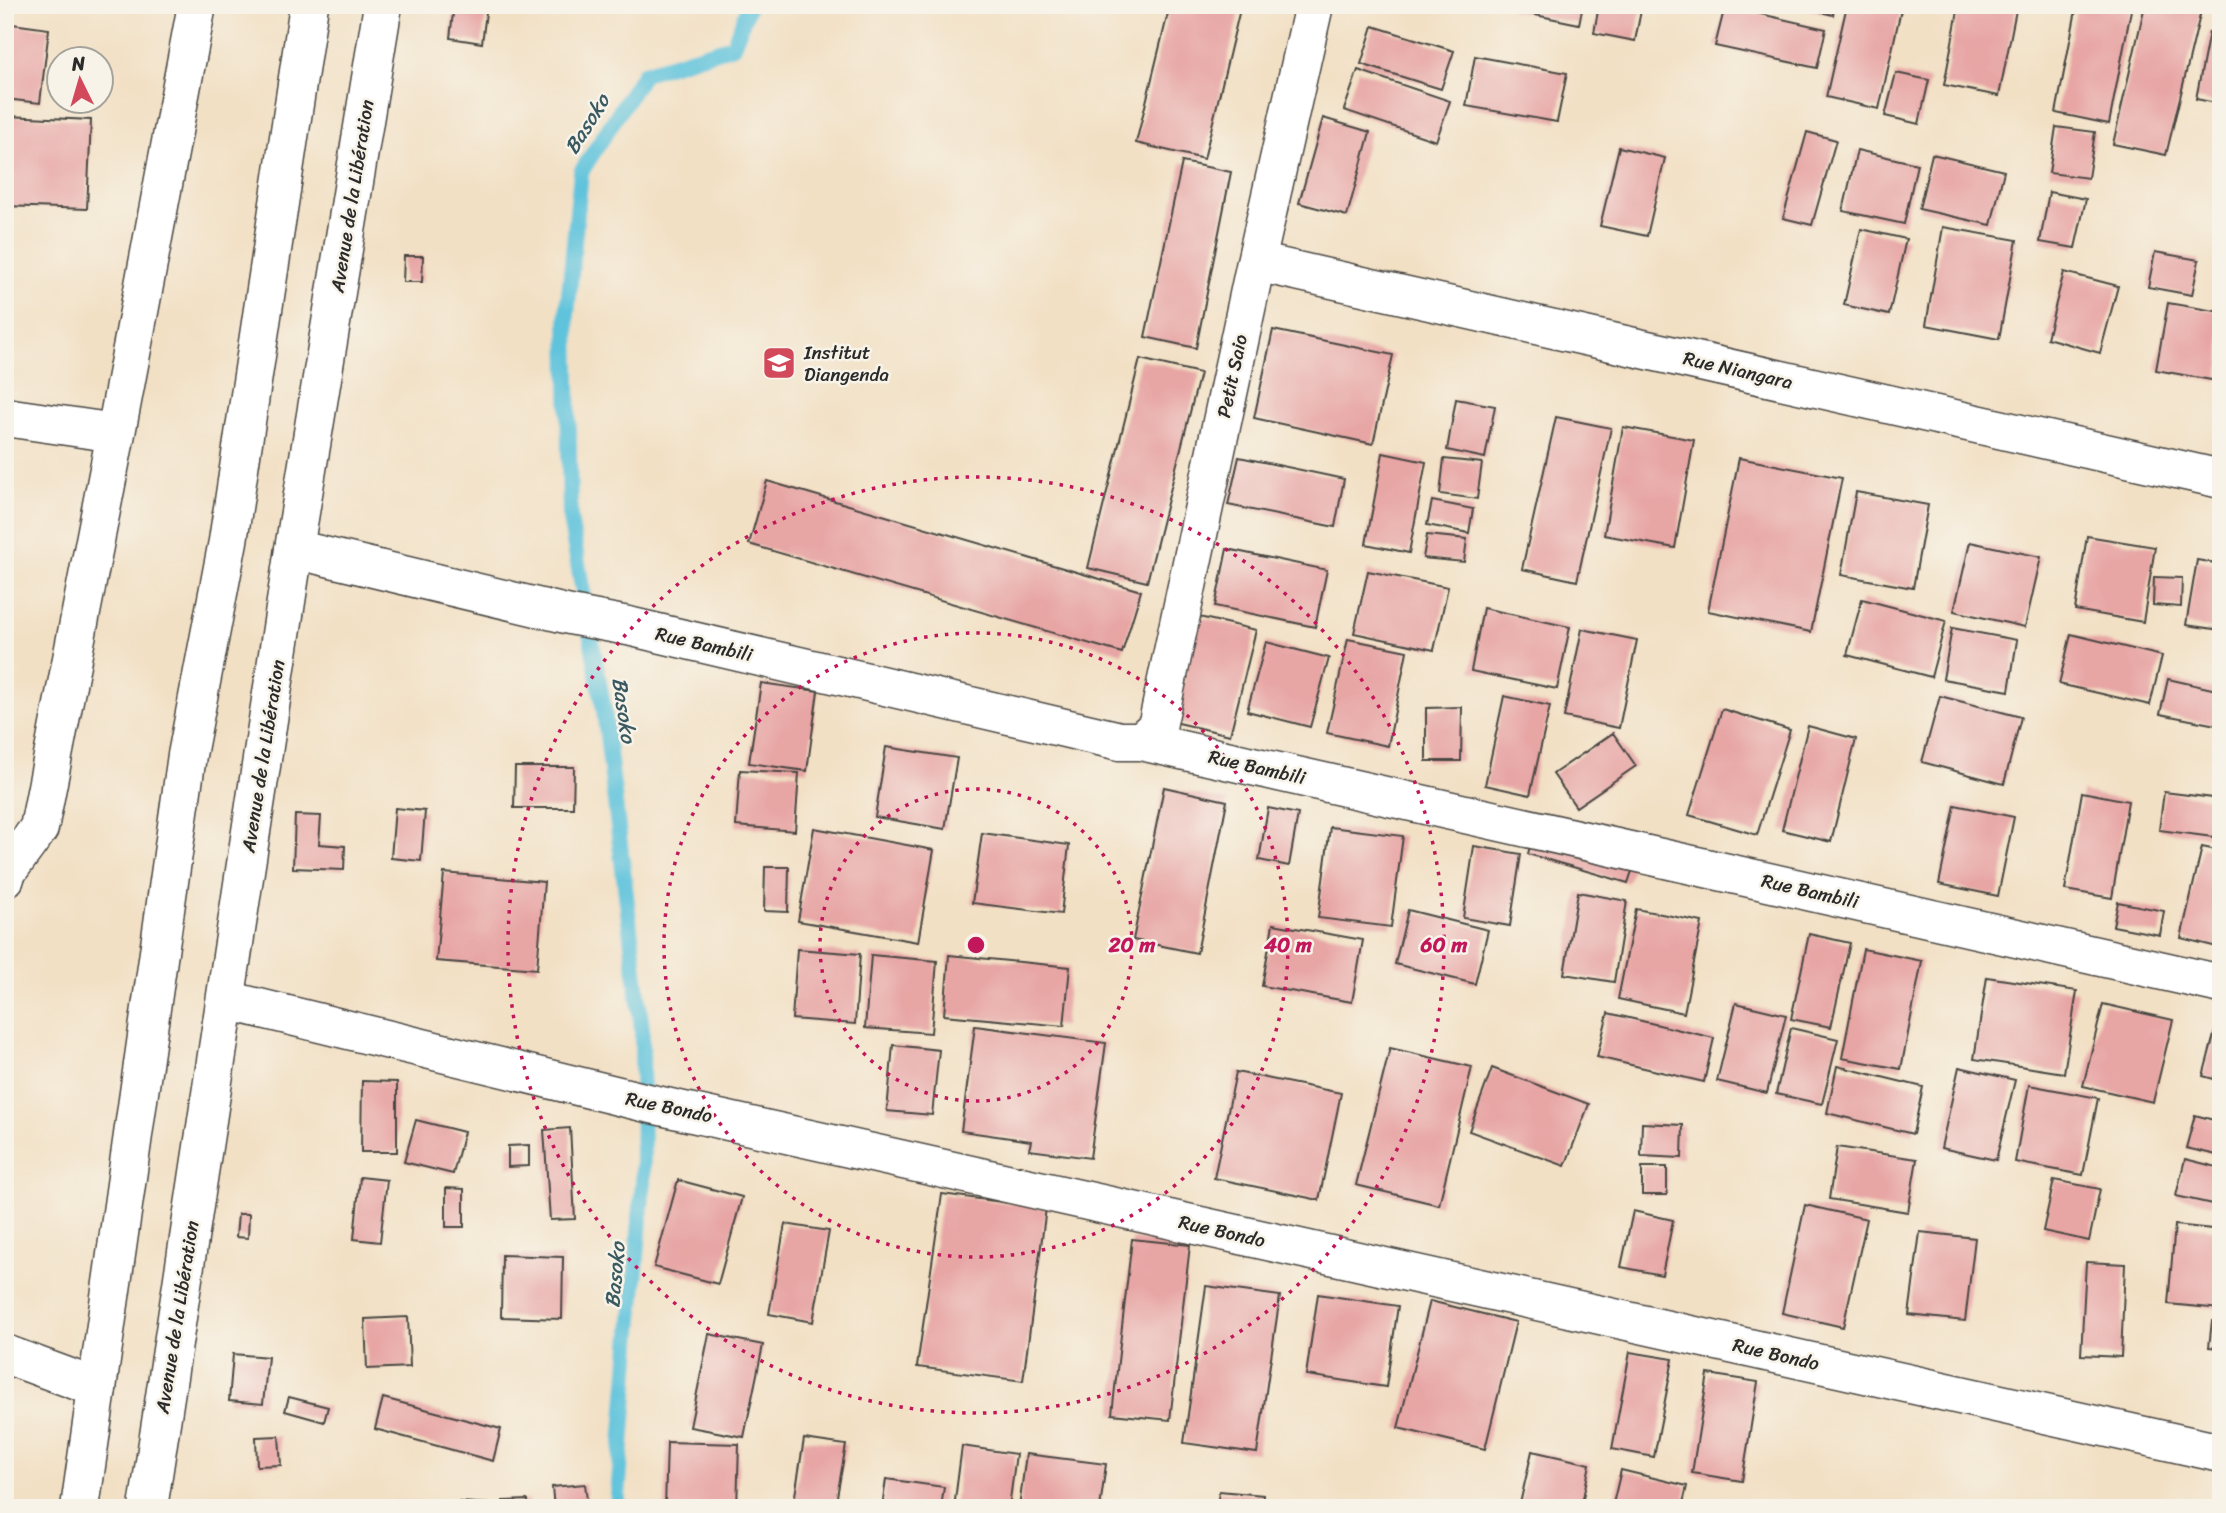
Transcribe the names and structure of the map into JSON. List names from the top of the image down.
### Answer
{
  "streets": {
    "main road": [
      "Avenue de la Libération",
      "Rue Niangara",
      "Petit Saio",
      "Rue Bambili",
      "Rue Bondo"
    ]
  },
  "crossings": [
    ["Avenue de la Libération", "Rue Bambili"],
    ["Avenue de la Libération", "Rue Bondo"],
    ["Rue Niangara", "Petit Saio"],
    ["Petit Saio", "Rue Bambili"]
  ],
  "water": ["Basoko"],
  "places": {
    "school or university": ["Institut Diangenda"]
  },
  "north": "top",
  "rings": ["20 m", "40 m", "60 m"]
}
